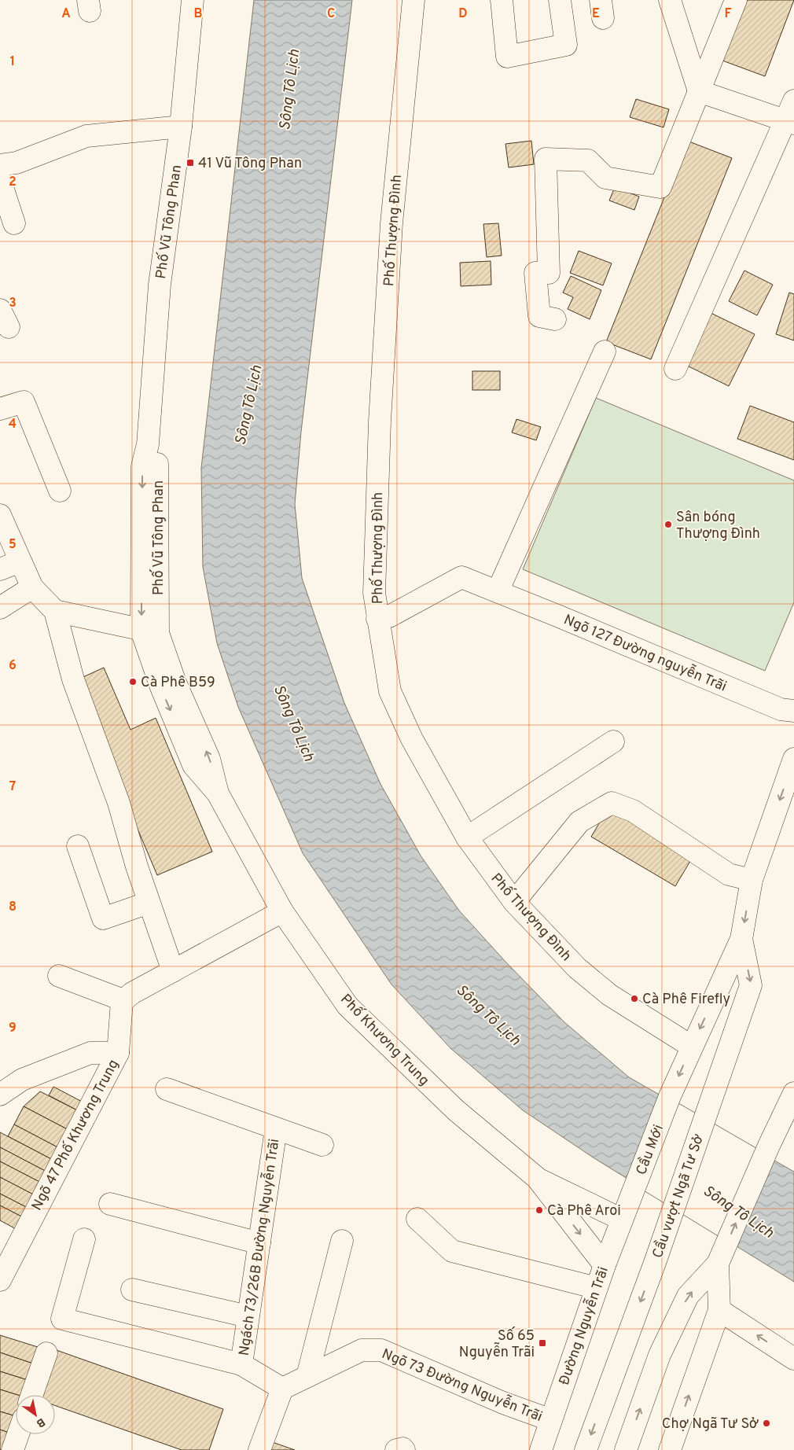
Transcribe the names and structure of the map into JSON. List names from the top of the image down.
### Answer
{
  "streets": {
    "main road": [
      "Phố Vũ Tông Phan",
      "Phố Thượng Đình",
      "Ngõ 127 Đường nguyễn Trãi",
      "Phố Khương Trung",
      "Ngõ 47 Phố Khương Trung",
      "Cầu Mới",
      "Cầu vượt Ngã Tư Sở",
      "Ngách 73/26B Đường Nguyễn Trãi",
      "Đường Nguyễn Trãi",
      "Ngõ 73 Đường Nguyễn Trãi"
    ]
  },
  "crossings": [
    ["Phố Vũ Tông Phan", "Phố Khương Trung"],
    ["Phố Thượng Đình", "Ngõ 127 Đường nguyễn Trãi"],
    ["Phố Thượng Đình", "Cầu Mới"],
    ["Phố Khương Trung", "Cầu Mới"],
    ["Phố Khương Trung", "Đường Nguyễn Trãi"],
    ["Cầu Mới", "Đường Nguyễn Trãi"],
    ["Đường Nguyễn Trãi", "Ngõ 73 Đường Nguyễn Trãi"]
  ],
  "water": ["Sông Tô Lịch"],
  "places": {
    "transit": ["41 Vũ Tông Phan", "Số 65 Nguyễn Trãi"],
    "other": [
      "Sân bóng Thượng Đình",
      "Cà Phê B59",
      "Cà Phê Firefly",
      "Cà Phê Aroi",
      "Chợ Ngã Tư Sở"
    ]
  },
  "north": "bottom right",
  "grid": {
    "columns": [
      "A",
      "B",
      "C",
      "D",
      "E",
      "F"
    ],
    "rows": [
      "1",
      "2",
      "3",
      "4",
      "5",
      "6",
      "7",
      "8",
      "9"
    ]
  }
}
